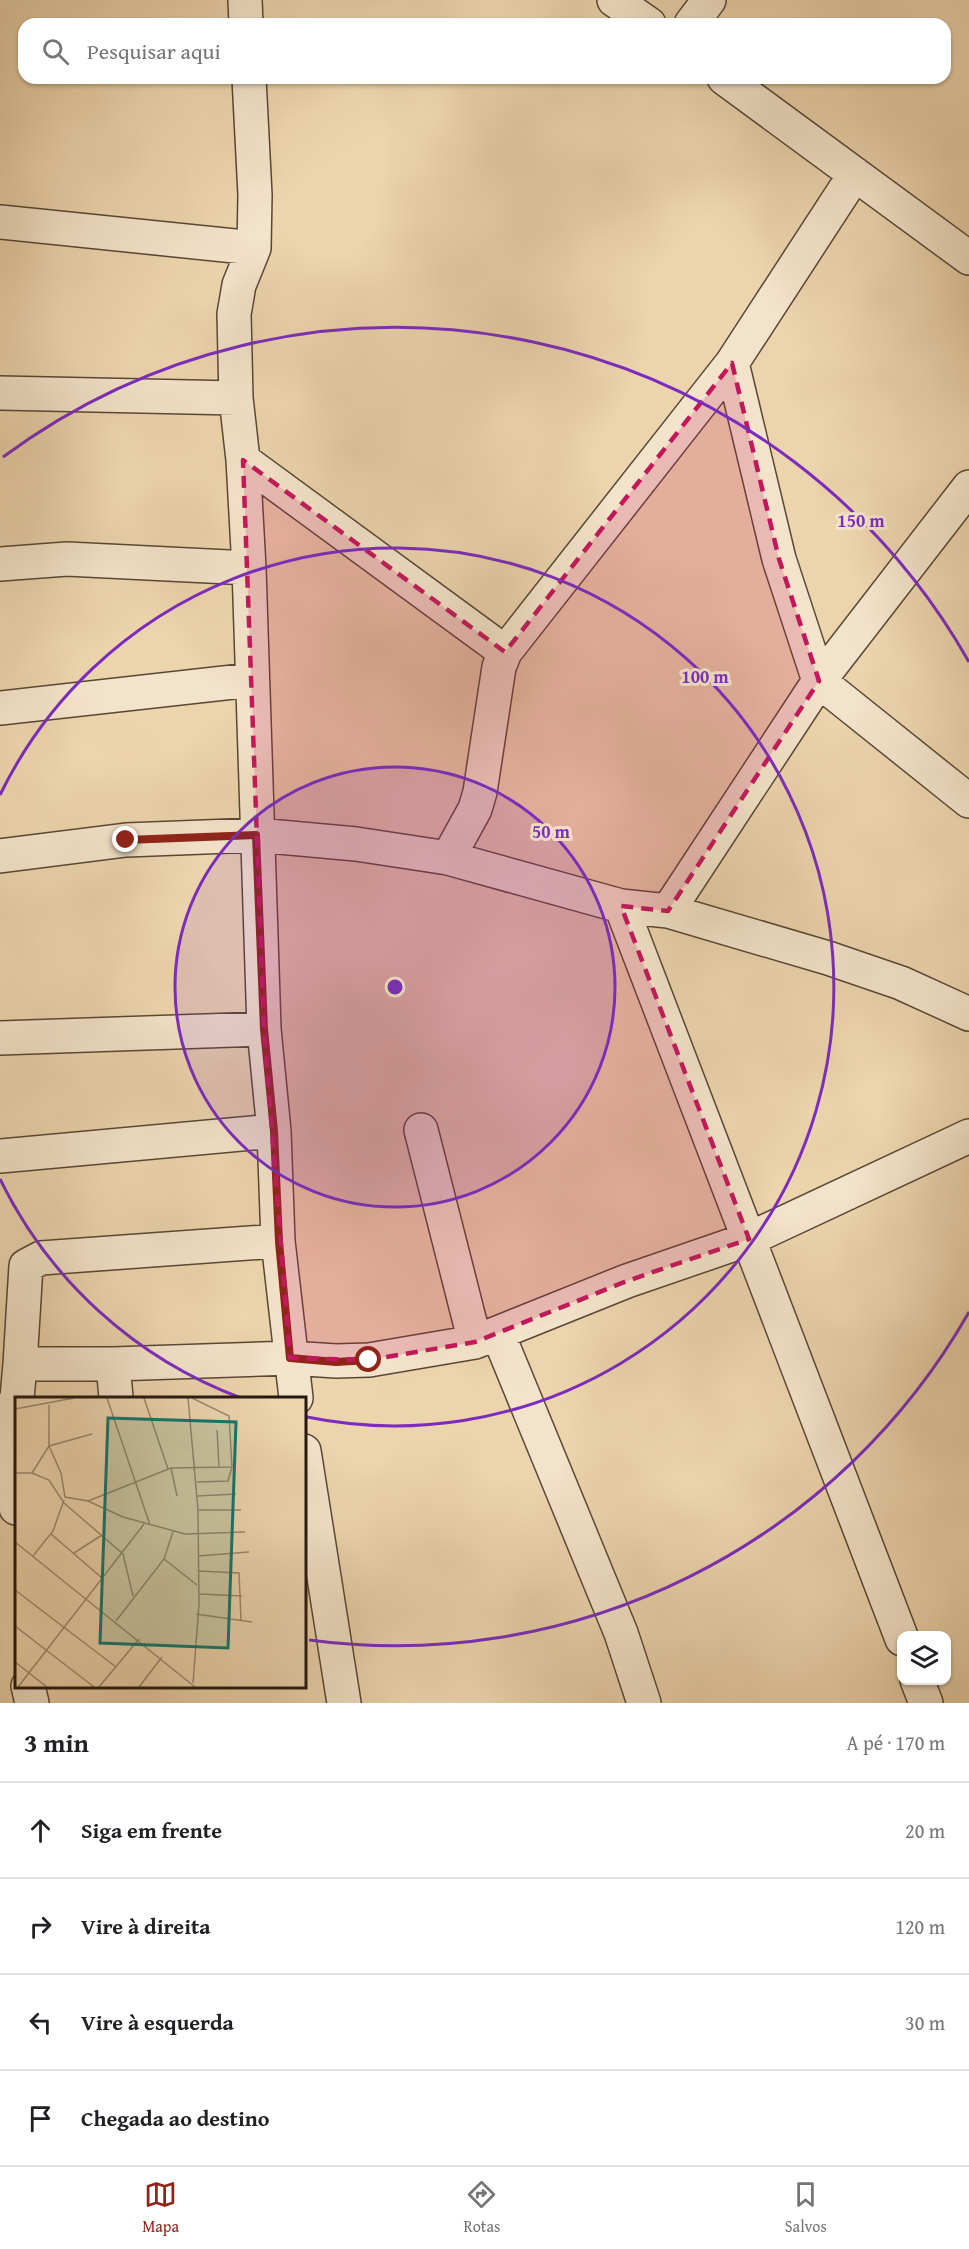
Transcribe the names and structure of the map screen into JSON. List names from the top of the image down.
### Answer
{
  "page": {
    "search": "Pesquisar aqui",
    "heading": ["3 min", "A pé · 170 m"],
    "list": [
      ["Siga em frente", "20 m"],
      ["Vire à direita", "120 m"],
      ["Vire à esquerda", "30 m"],
      "Chegada ao destino"
    ],
    "nav": ["Mapa", "Rotas", "Salvos"]
  },
  "rings": ["150 m", "100 m", "50 m"]
}
